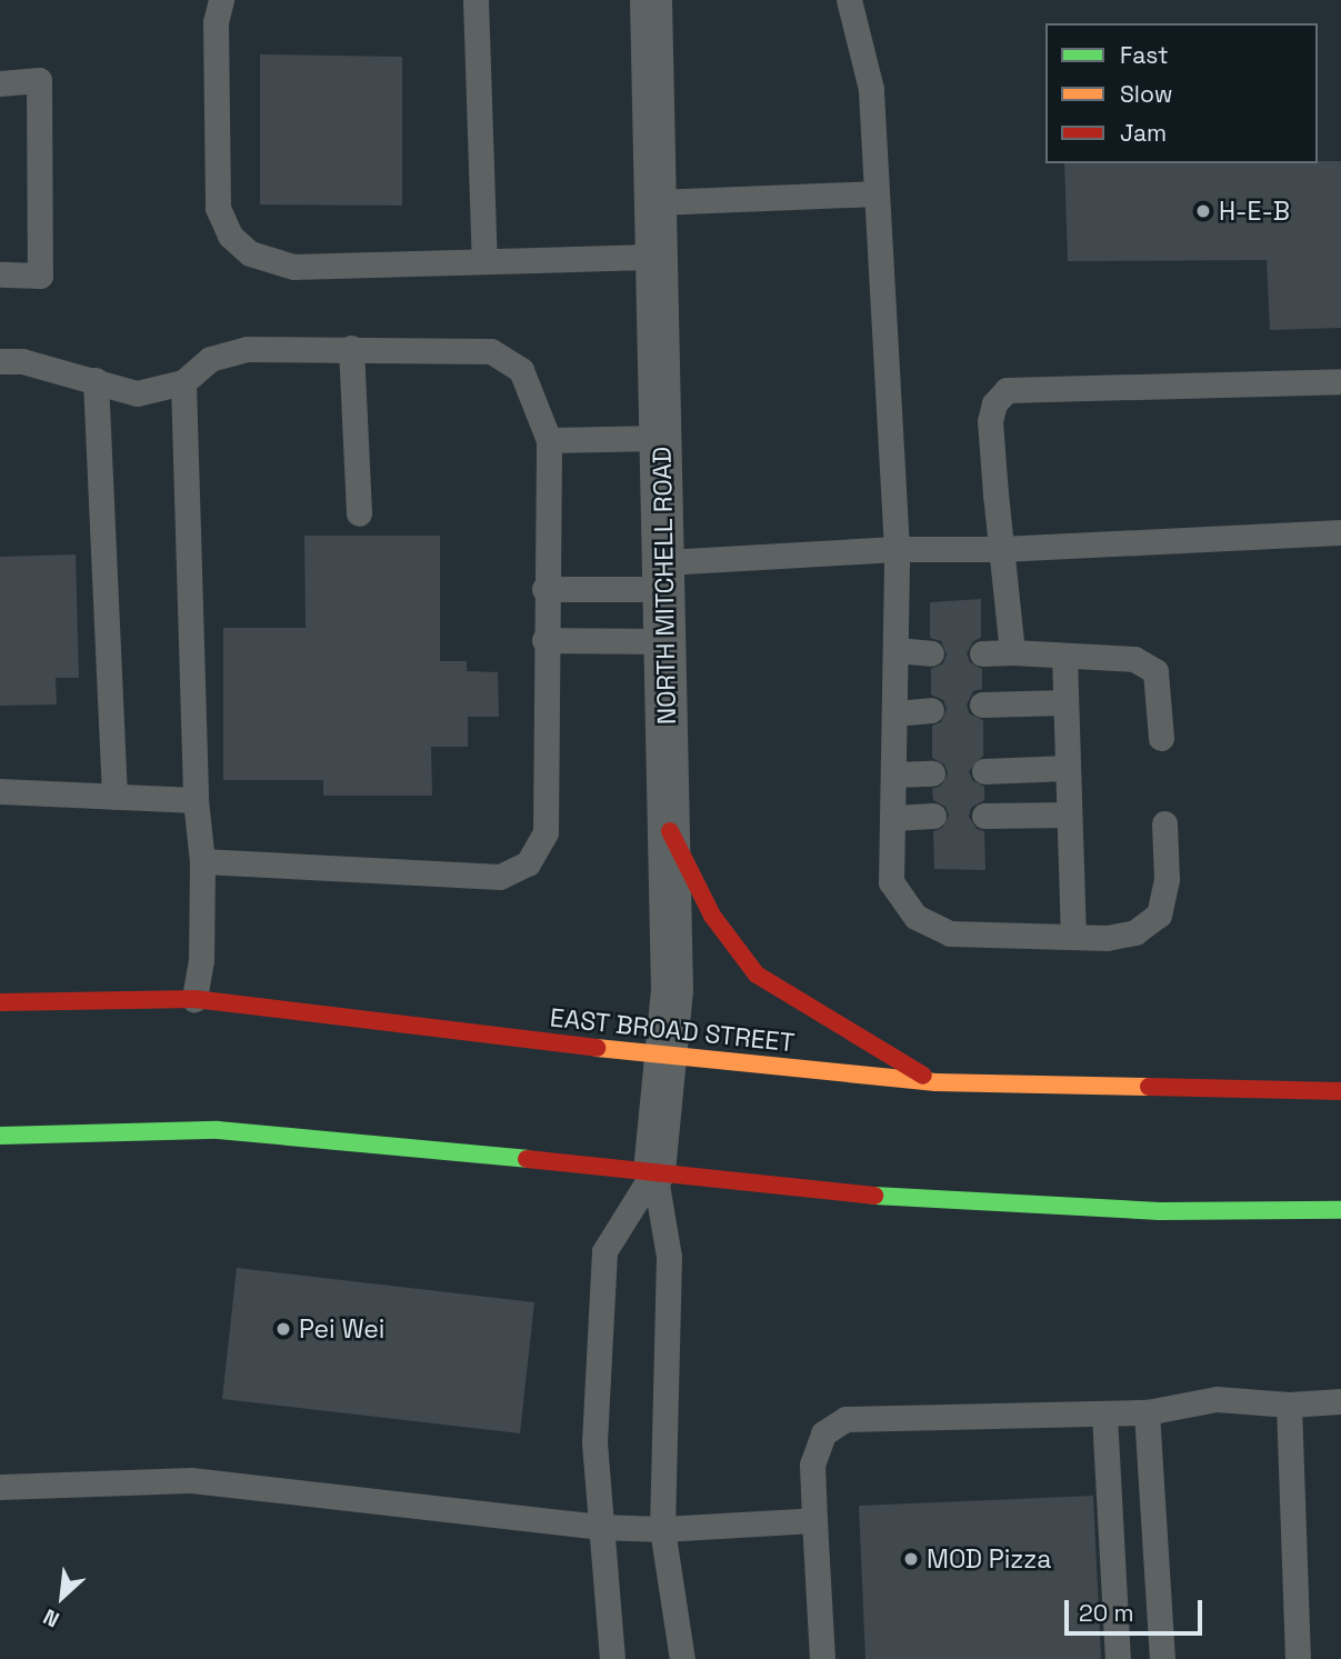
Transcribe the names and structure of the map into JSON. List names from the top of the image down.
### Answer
{
  "streets": {
    "main road": ["EAST BROAD STREET"],
    "street": ["NORTH MITCHELL ROAD"]
  },
  "crossings": [
    ["NORTH MITCHELL ROAD", "EAST BROAD STREET"]
  ],
  "places": ["H-E-B", "Pei Wei", "MOD Pizza"],
  "legend": ["Fast", "Slow", "Jam"],
  "scale_bar": "20 m",
  "north": "bottom left"
}
